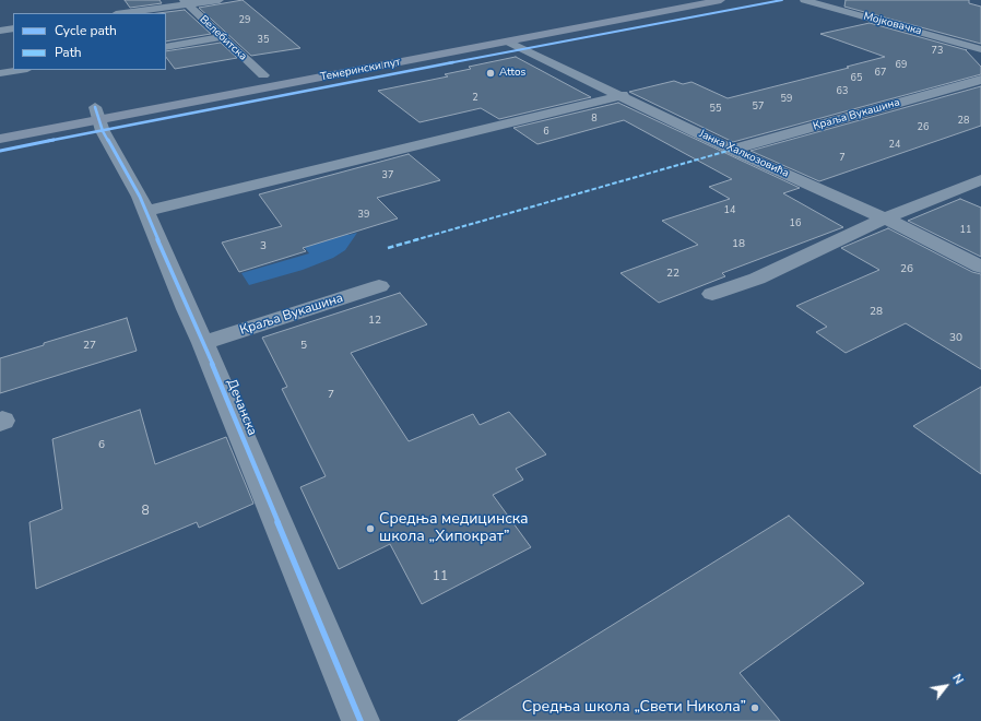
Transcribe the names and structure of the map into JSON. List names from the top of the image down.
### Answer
{
  "streets": {
    "main road": ["Темерински пут"],
    "street": [
      "Мојковачка",
      "Велебитска",
      "Краља Вукашина",
      "Јанка Халкозовића",
      "Дечанска"
    ]
  },
  "crossings": [
    ["Темерински пут", "Јанка Халкозовића"],
    ["Темерински пут", "Дечанска"],
    ["Краља Вукашина", "Јанка Халкозовића"],
    ["Краља Вукашина", "Дечанска"]
  ],
  "places": ["Attos", "Средња медицинска школа „Хипократ”", "Средња школа „Свети Никола”"],
  "house_numbers": [
    "29",
    "35",
    "73",
    "69",
    "67",
    "65",
    "63",
    "2",
    "59",
    "57",
    "55",
    "8",
    "28",
    "26",
    "6",
    "24",
    "7",
    "37",
    "14",
    "39",
    "16",
    "11",
    "18",
    "3",
    "26",
    "22",
    "28",
    "12",
    "30",
    "27",
    "5",
    "7",
    "6",
    "8",
    "11"
  ],
  "legend": ["Cycle path", "Path"],
  "north": "top right"
}
